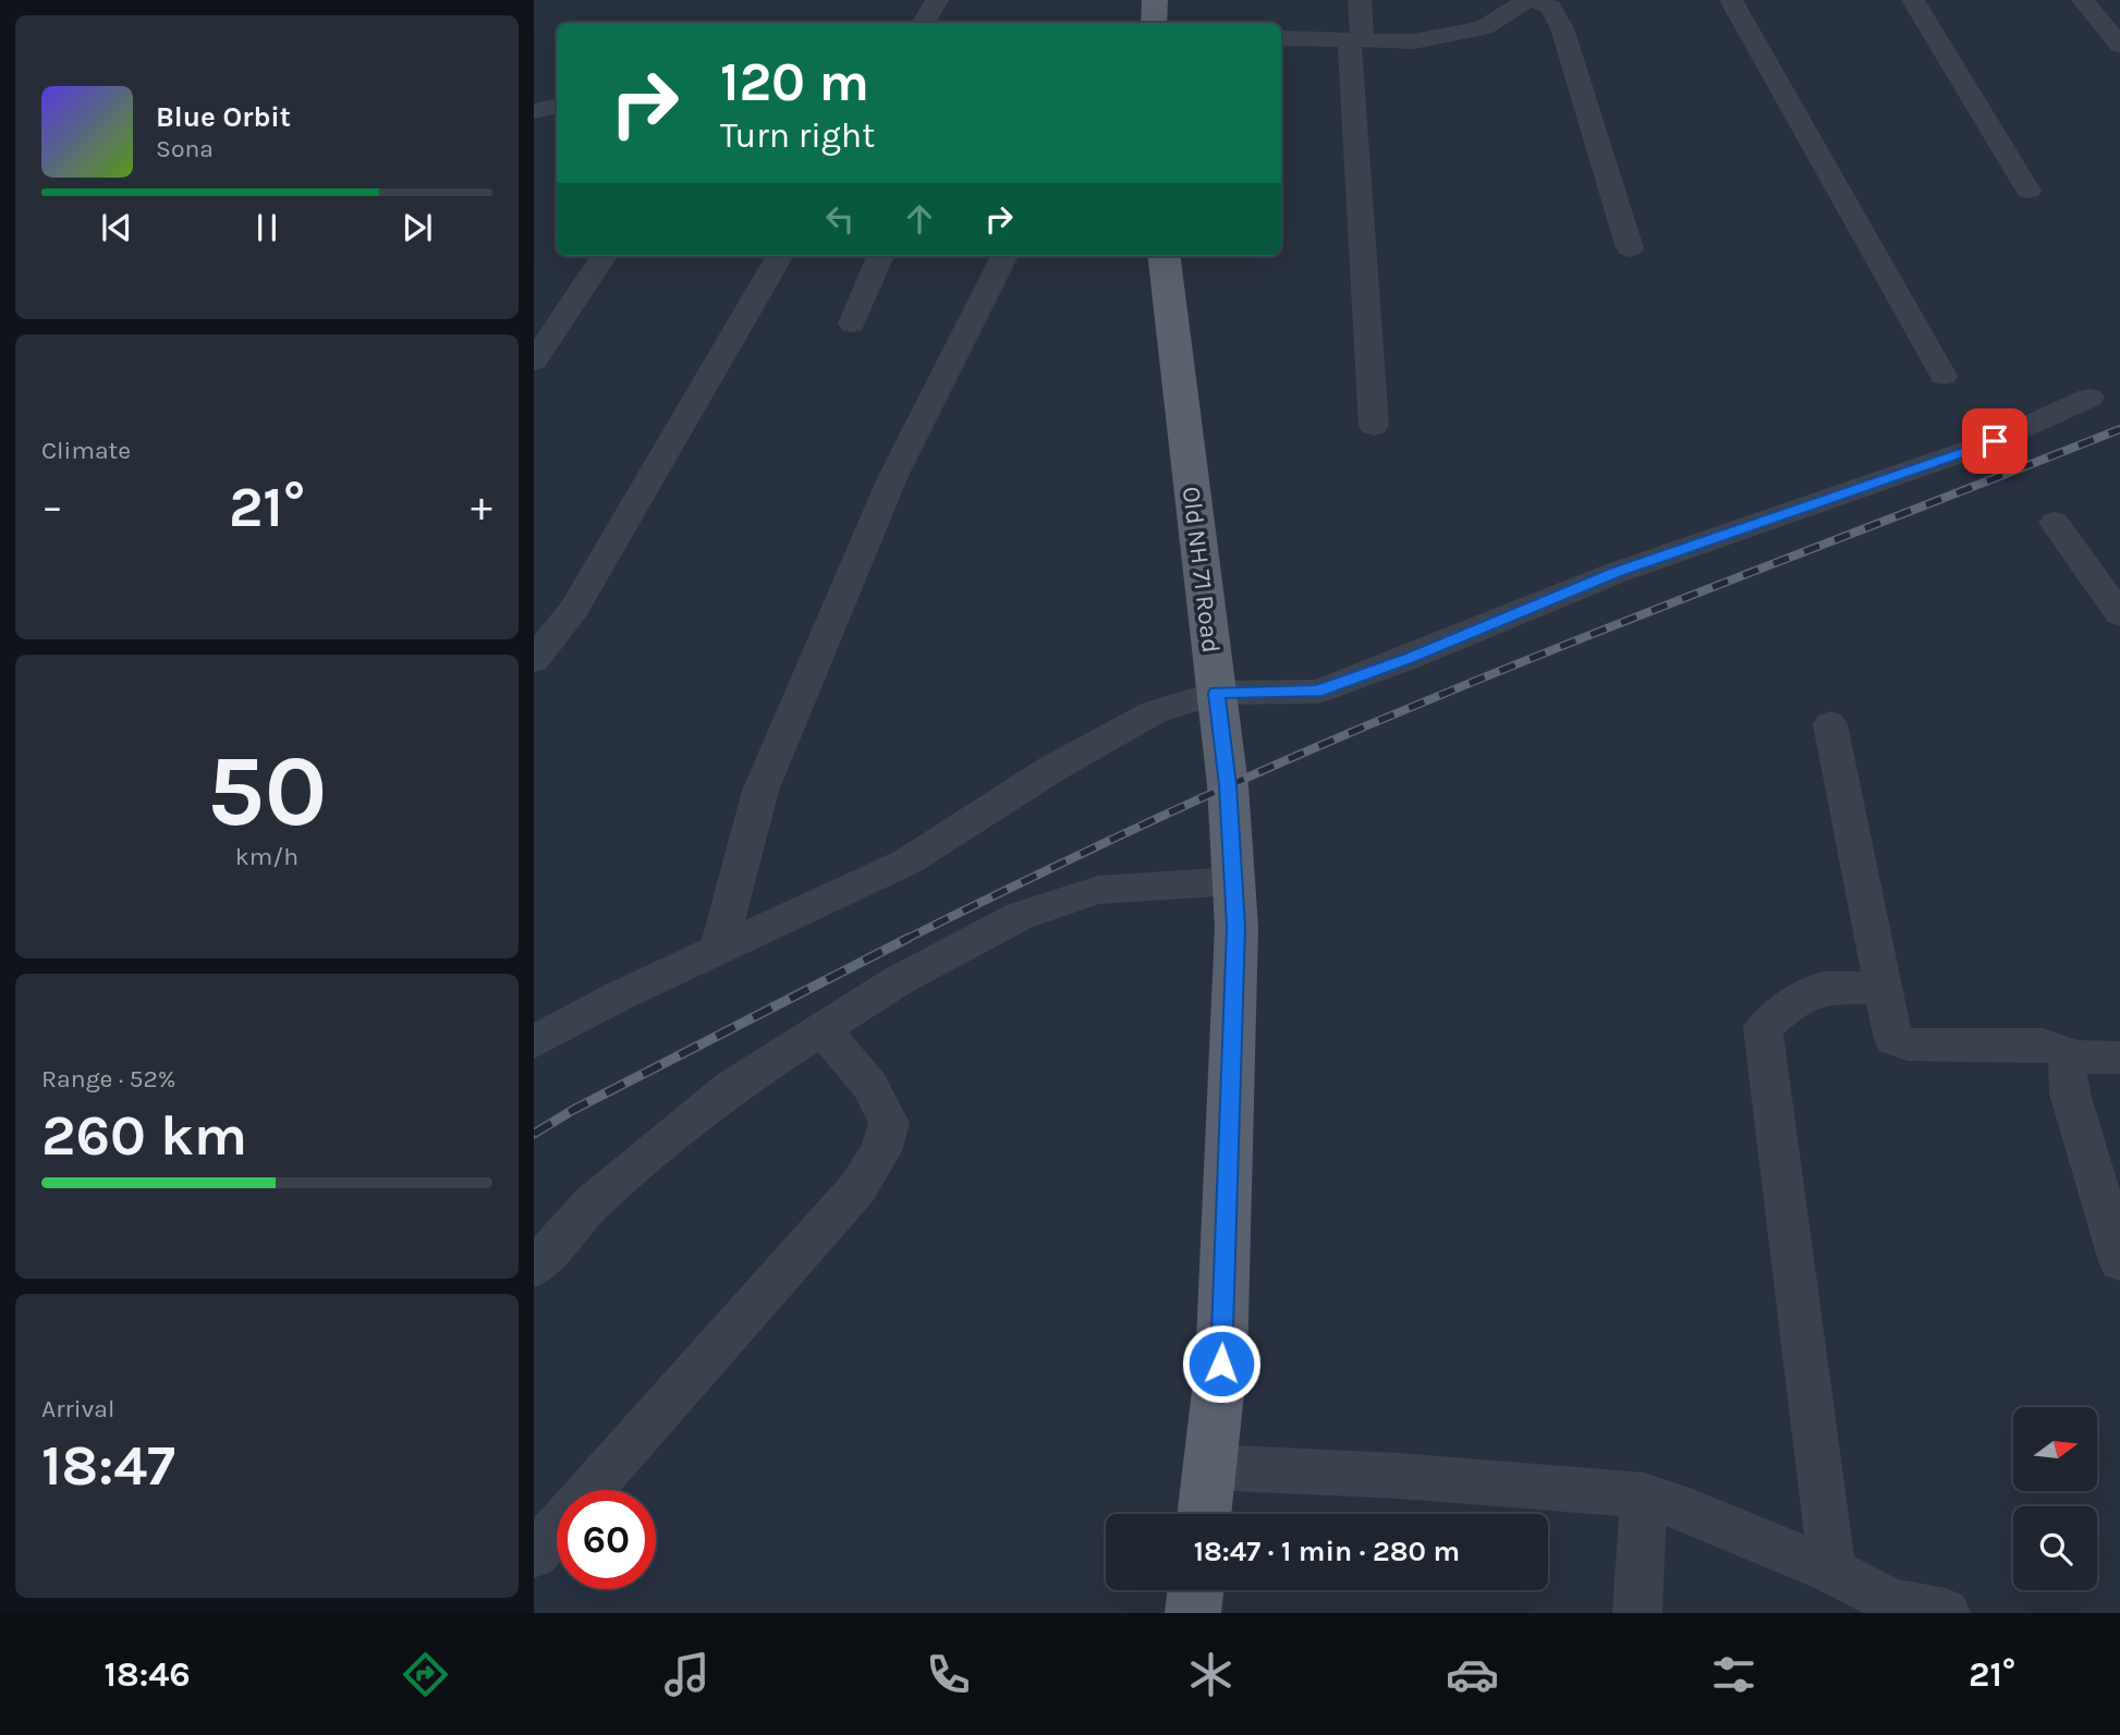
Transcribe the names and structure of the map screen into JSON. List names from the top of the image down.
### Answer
{
  "streets": {
    "main road": ["Old NH 71 Road"]
  },
  "north": "right",
  "page": {
    "turn": ["120 m", "Turn right"],
    "song": ["Blue Orbit", "Sona"],
    "tile": [
      "Climate",
      ["50", "km/h"],
      ["Range · 52%", "260 km"],
      ["Arrival", "18:47"]
    ],
    "heat": ["−", "21°", "+"],
    "limit": "60",
    "trip": "18:47 · 1 min · 280 m",
    "tabs": ["18:46", "21°"]
  }
}
